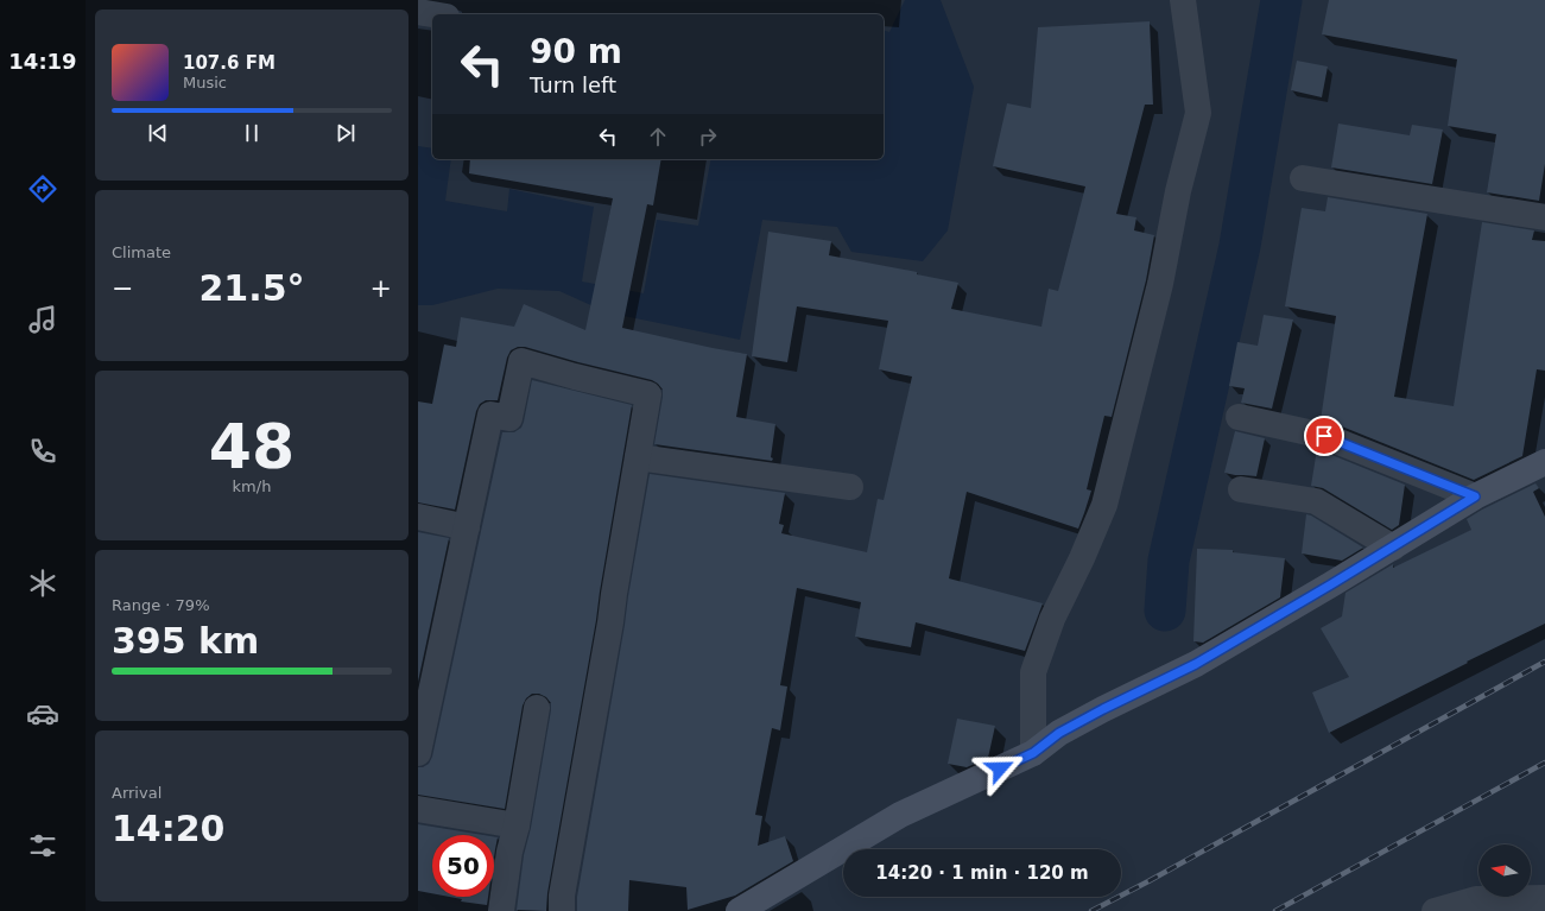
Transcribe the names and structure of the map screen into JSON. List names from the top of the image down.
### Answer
{
  "north": "left",
  "page": {
    "tabs": "14:19",
    "turn": ["90 m", "Turn left"],
    "song": ["107.6 FM", "Music"],
    "tile": [
      "Climate",
      ["48", "km/h"],
      ["Range · 79%", "395 km"],
      ["Arrival", "14:20"]
    ],
    "heat": ["−", "21.5°", "+"],
    "limit": "50",
    "trip": "14:20 · 1 min · 120 m"
  }
}
